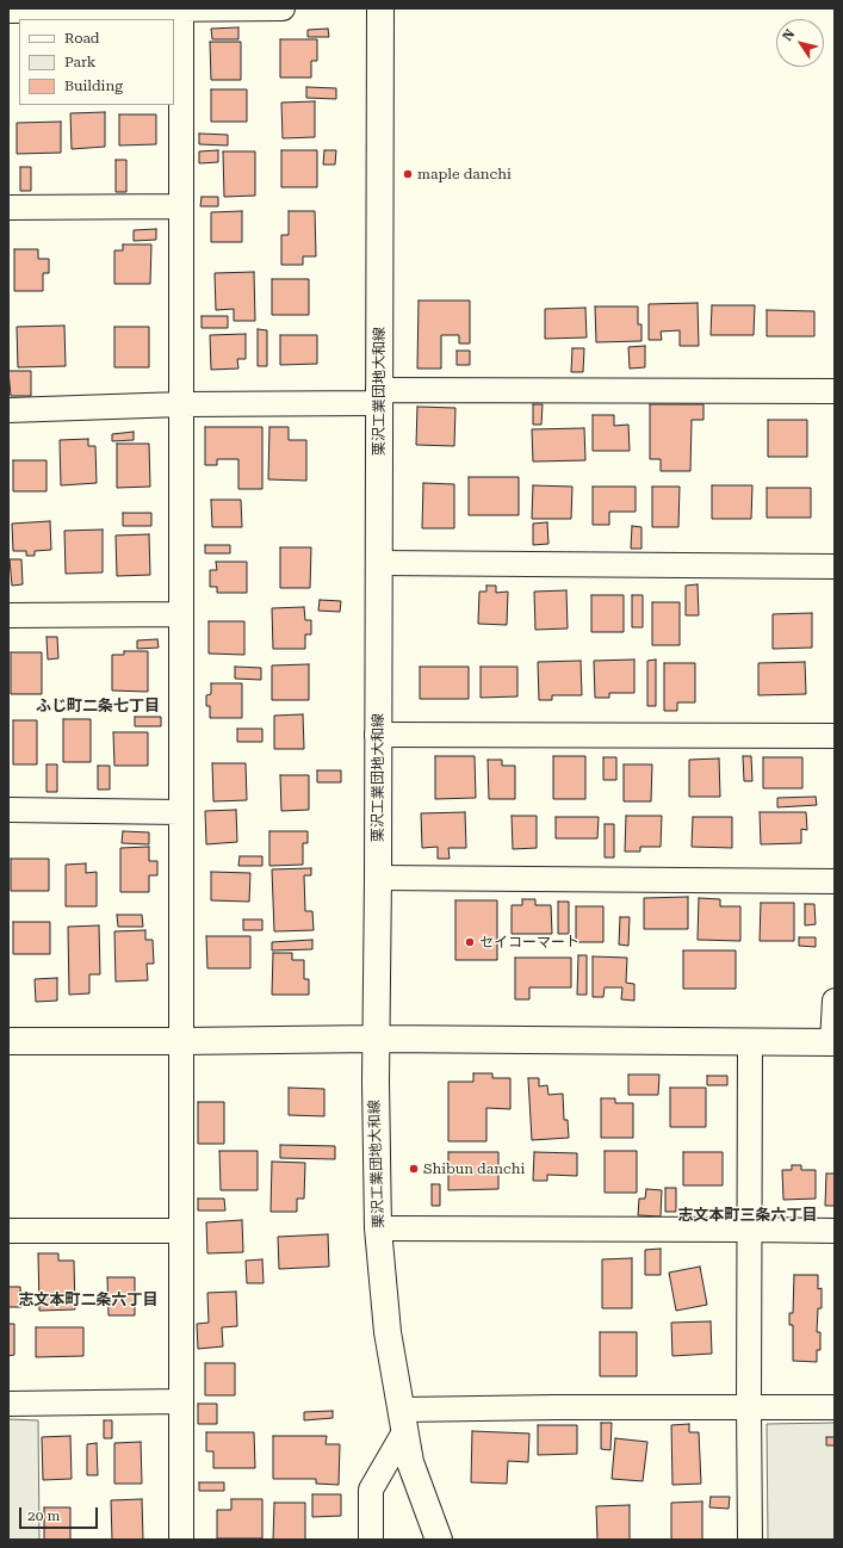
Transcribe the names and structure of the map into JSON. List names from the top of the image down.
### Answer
{
  "streets": {
    "main road": ["栗沢工業団地大和線"]
  },
  "districts": ["ふじ町二条七丁目", "志文本町三条六丁目", "志文本町二条六丁目"],
  "places": ["maple danchi", "セイコーマート", "Shibun danchi"],
  "legend": ["Road", "Park", "Building"],
  "scale_bar": "20 m",
  "north": "top left"
}
